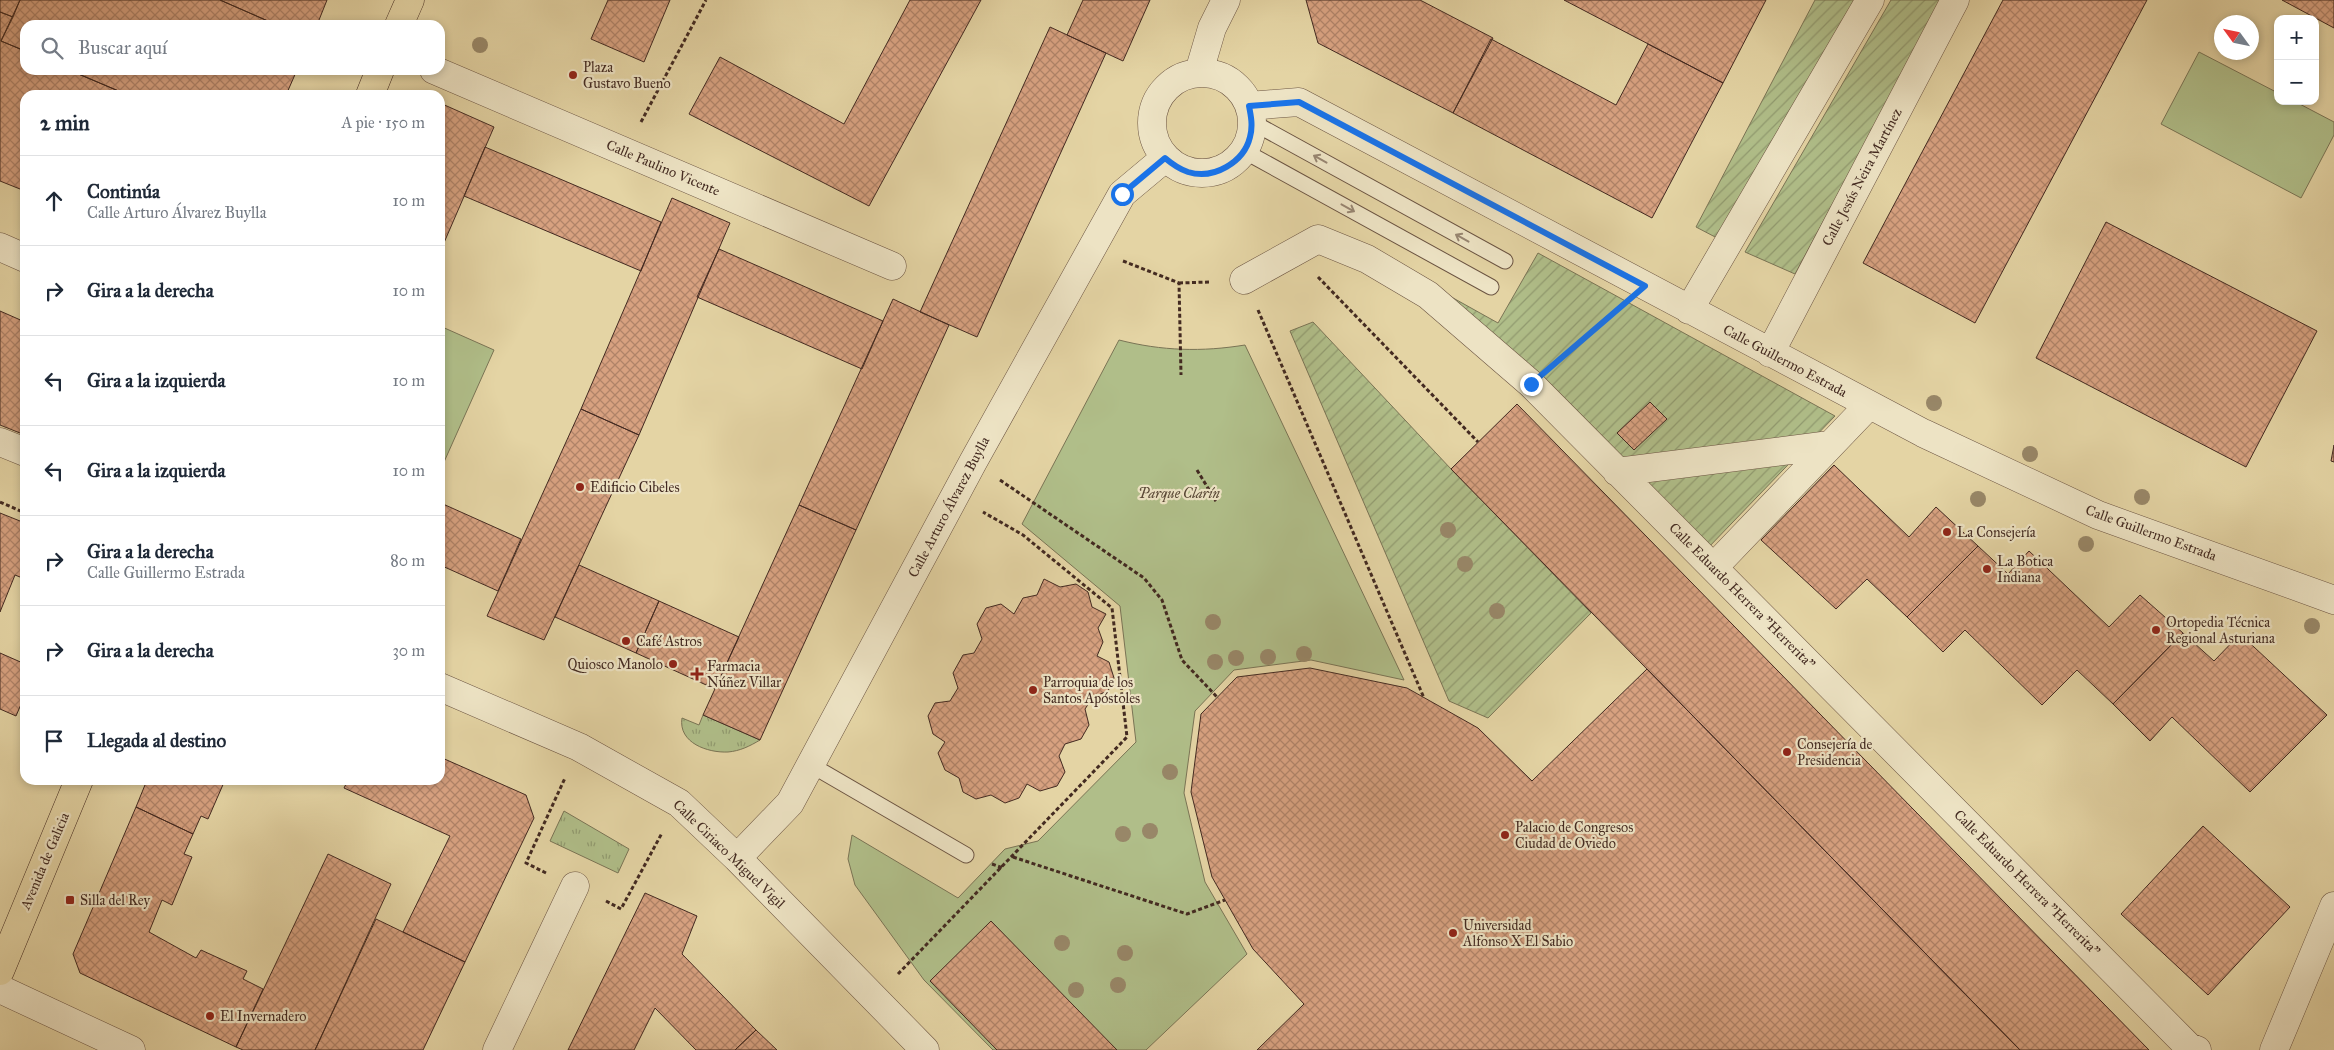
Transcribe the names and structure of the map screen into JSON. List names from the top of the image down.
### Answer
{
  "streets": {
    "highway": ["Avenida de Galicia"],
    "street": [
      "Calle Paulino Vicente",
      "Calle Jesús Neira Martínez",
      "Calle Guillermo Estrada",
      "Calle Arturo Álvarez Buylla",
      "Calle Eduardo Herrera \"Herrerita\"",
      "Calle Ciriaco Miguel Vigil"
    ]
  },
  "crossings": [
    ["Calle Jesús Neira Martínez", "Calle Guillermo Estrada"],
    ["Calle Guillermo Estrada", "Calle Arturo Álvarez Buylla"],
    ["Calle Arturo Álvarez Buylla", "Calle Ciriaco Miguel Vigil"]
  ],
  "parks": ["Parque Clarín"],
  "places": {
    "other": [
      "Plaza Gustavo Bueno",
      "Edificio Cibeles",
      "La Consejería",
      "La Botica Indiana",
      "Ortopedia Técnica Regional Asturiana",
      "Café Astros",
      "Quiosco Manolo",
      "Parroquia de los Santos Apóstoles",
      "Consejería de Presidencia",
      "Palacio de Congresos Ciudad de Oviedo",
      "Universidad Alfonso X El Sabio",
      "El Invernadero"
    ],
    "health": ["Farmacia Núñez Villar"],
    "transit": ["Silla del Rey"]
  },
  "north": "top left",
  "page": {
    "map_buttons": ["+", "−"],
    "search": "Buscar aquí",
    "heading": ["2 min", "A pie · 150 m"],
    "list": [
      ["Continúa", "Calle Arturo Álvarez Buylla", "10 m"],
      ["Gira a la derecha", "10 m"],
      ["Gira a la izquierda", "10 m"],
      ["Gira a la izquierda", "10 m"],
      ["Gira a la derecha", "Calle Guillermo Estrada", "80 m"],
      ["Gira a la derecha", "30 m"],
      "Llegada al destino"
    ]
  }
}
